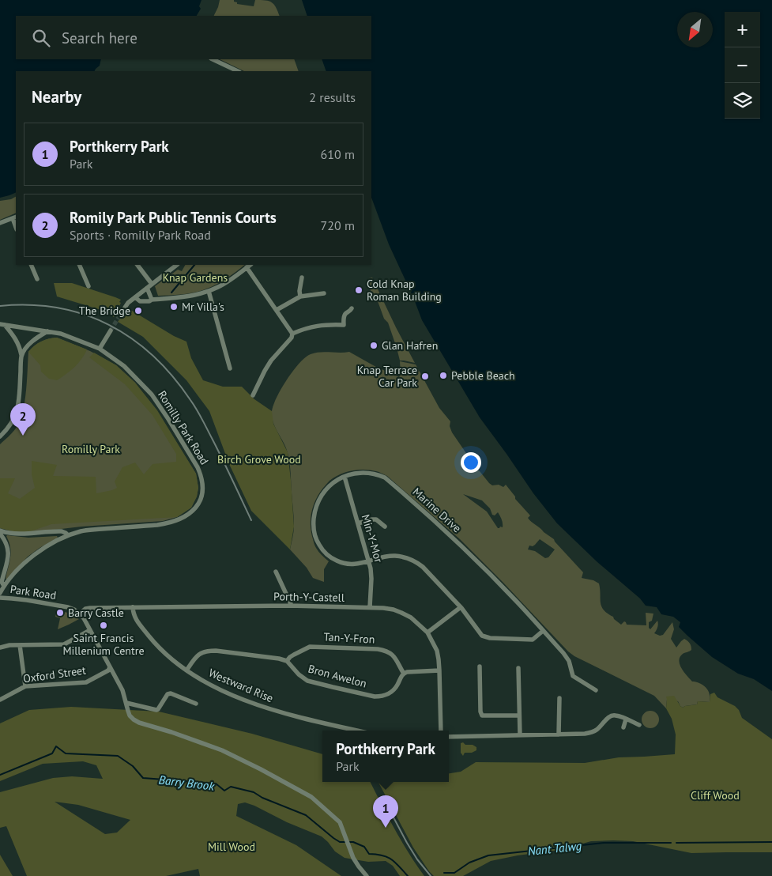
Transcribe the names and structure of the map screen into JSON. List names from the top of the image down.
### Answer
{
  "streets": {
    "street": [
      "Romilly Park Road",
      "Marine Drive",
      "Min-Y-Mor",
      "Park Road",
      "Porth-Y-Castell",
      "Tan-Y-Fron",
      "Oxford Street",
      "Bron Awelon",
      "Westward Rise"
    ]
  },
  "crossings": [
    ["Marine Drive", "Min-Y-Mor"],
    ["Min-Y-Mor", "Porth-Y-Castell"],
    ["Park Road", "Porth-Y-Castell"],
    ["Porth-Y-Castell", "Westward Rise"],
    ["Tan-Y-Fron", "Bron Awelon"]
  ],
  "water": ["Barry Brook", "Nant Talwg"],
  "parks": [
    "Knap Gardens",
    "Romilly Park",
    "Birch Grove Wood",
    "Cliff Wood",
    "Mill Wood"
  ],
  "places": [
    "Cold Knap Roman Building",
    "Mr Villa's",
    "The Bridge",
    "Glan Hafren",
    "Pebble Beach",
    "Knap Terrace Car Park",
    "Barry Castle",
    "Saint Francis Millenium Centre"
  ],
  "north": "bottom left",
  "page": {
    "map_buttons": ["+", "−"],
    "search": "Search here",
    "heading": ["Nearby", "2 results"],
    "list": [
      {
        "mark": "1",
        "name": "Porthkerry Park",
        "note": "Park",
        "value": "610 m"
      },
      {
        "mark": "2",
        "name": "Romily Park Public Tennis Courts",
        "note": "Sports · Romilly Park Road",
        "value": "720 m"
      }
    ],
    "pins": ["2", "1"],
    "popup": ["Porthkerry Park", "Park"]
  }
}
